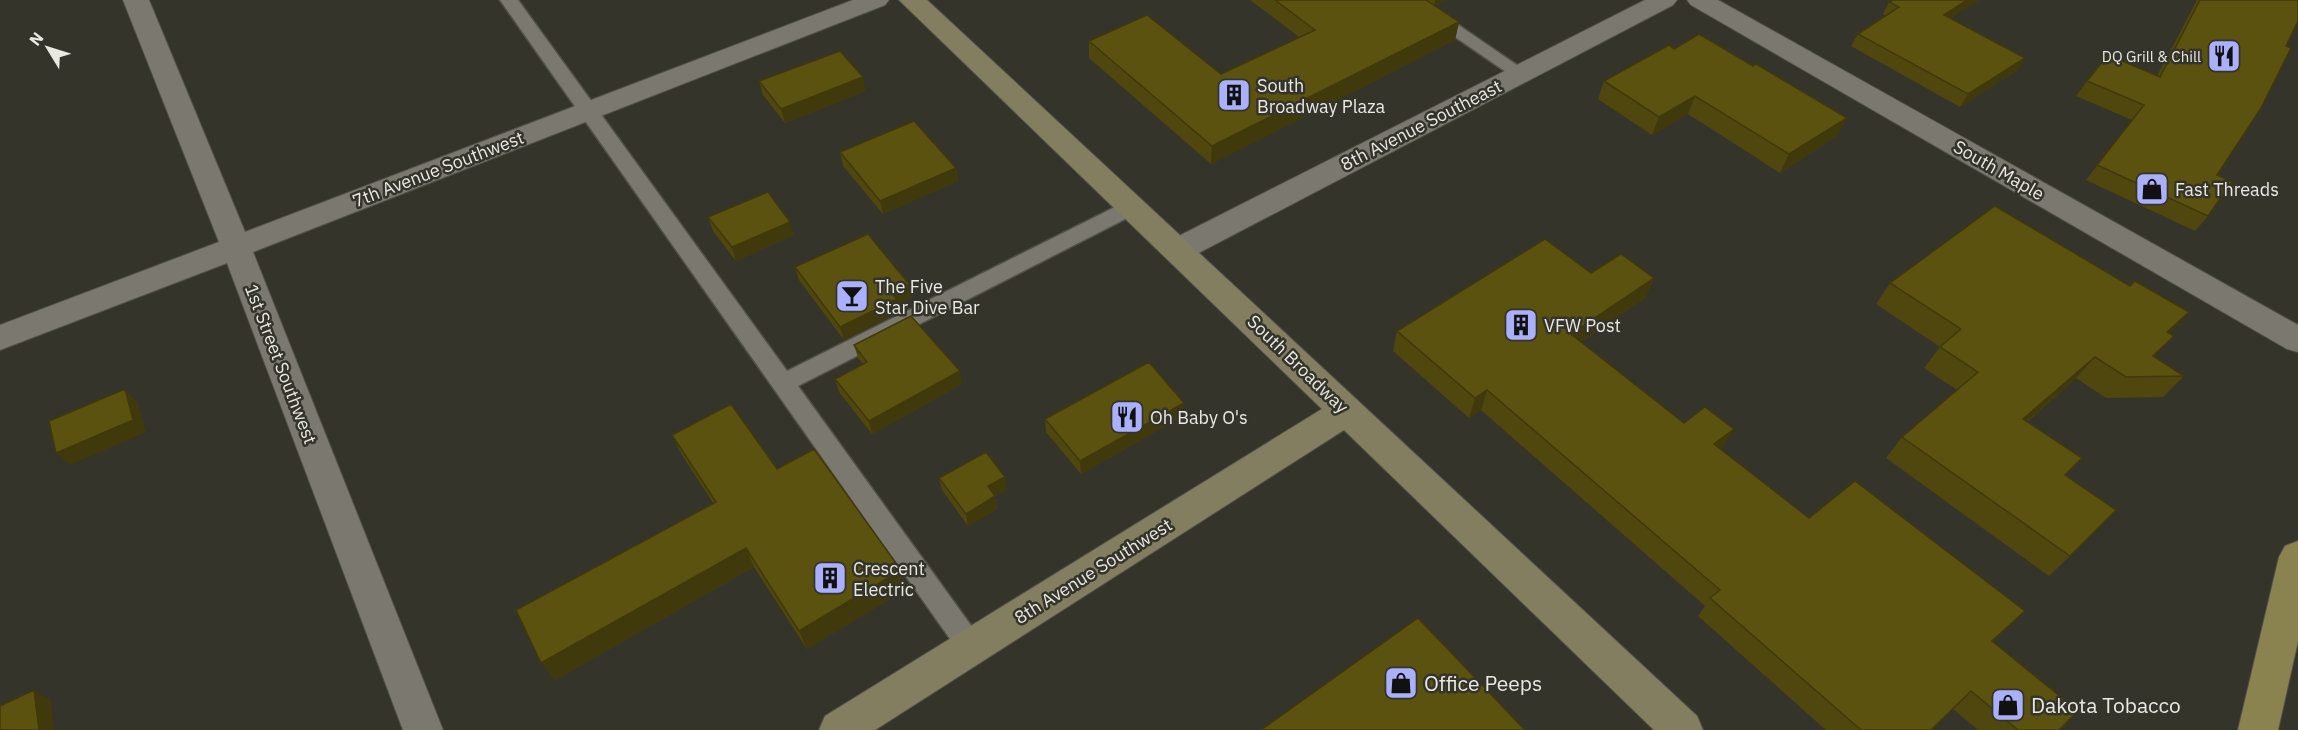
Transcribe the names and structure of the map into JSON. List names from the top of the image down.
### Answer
{
  "streets": {
    "street": [
      "8th Avenue Southeast",
      "7th Avenue Southwest",
      "South Maple",
      "1st Street Southwest",
      "South Broadway",
      "8th Avenue Southwest"
    ]
  },
  "crossings": [
    ["8th Avenue Southeast", "South Broadway"],
    ["7th Avenue Southwest", "1st Street Southwest"],
    ["South Broadway", "8th Avenue Southwest"]
  ],
  "places": {
    "restaurant": ["DQ Grill & Chill", "Oh Baby O's"],
    "building": ["South Broadway Plaza", "VFW Post", "Crescent Electric"],
    "shop": ["Fast Threads", "Office Peeps", "Dakota Tobacco"],
    "bar": ["The Five Star Dive Bar"]
  },
  "north": "top left"
}
